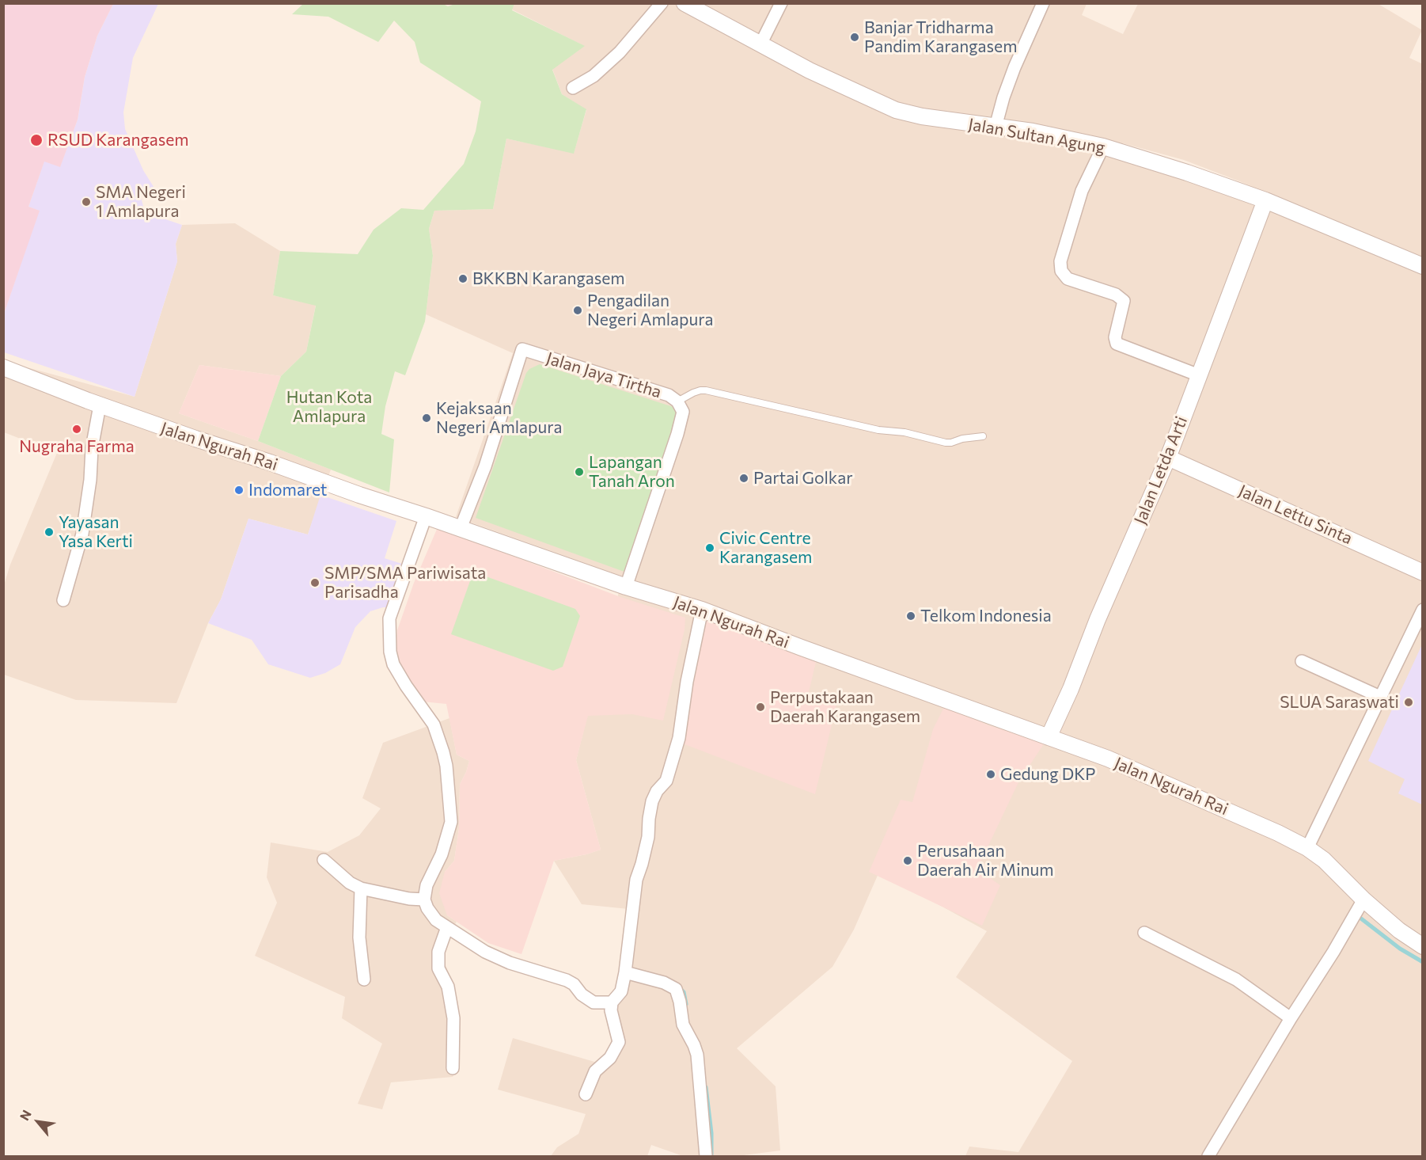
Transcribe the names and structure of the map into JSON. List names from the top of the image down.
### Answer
{
  "streets": {
    "street": [
      "Jalan Sultan Agung",
      "Jalan Jaya Tirtha",
      "Jalan Ngurah Rai",
      "Jalan Letda Arti",
      "Jalan Lettu Sinta"
    ]
  },
  "crossings": [
    ["Jalan Sultan Agung", "Jalan Letda Arti"],
    ["Jalan Jaya Tirtha", "Jalan Ngurah Rai"],
    ["Jalan Ngurah Rai", "Jalan Letda Arti"],
    ["Jalan Letda Arti", "Jalan Lettu Sinta"]
  ],
  "parks": ["Hutan Kota Amlapura"],
  "places": [
    "Banjar Tridharma Pandim Karangasem",
    "RSUD Karangasem",
    "SMA Negeri 1 Amlapura",
    "BKKBN Karangasem",
    "Pengadilan Negeri Amlapura",
    "Kejaksaan Negeri Amlapura",
    "Nugraha Farma",
    "Lapangan Tanah Aron",
    "Partai Golkar",
    "Indomaret",
    "Yayasan Yasa Kerti",
    "Civic Centre Karangasem",
    "SMP/SMA Pariwisata Parisadha",
    "Telkom Indonesia",
    "SLUA Saraswati",
    "Perpustakaan Daerah Karangasem",
    "Gedung DKP",
    "Perusahaan Daerah Air Minum"
  ],
  "north": "top left"
}
